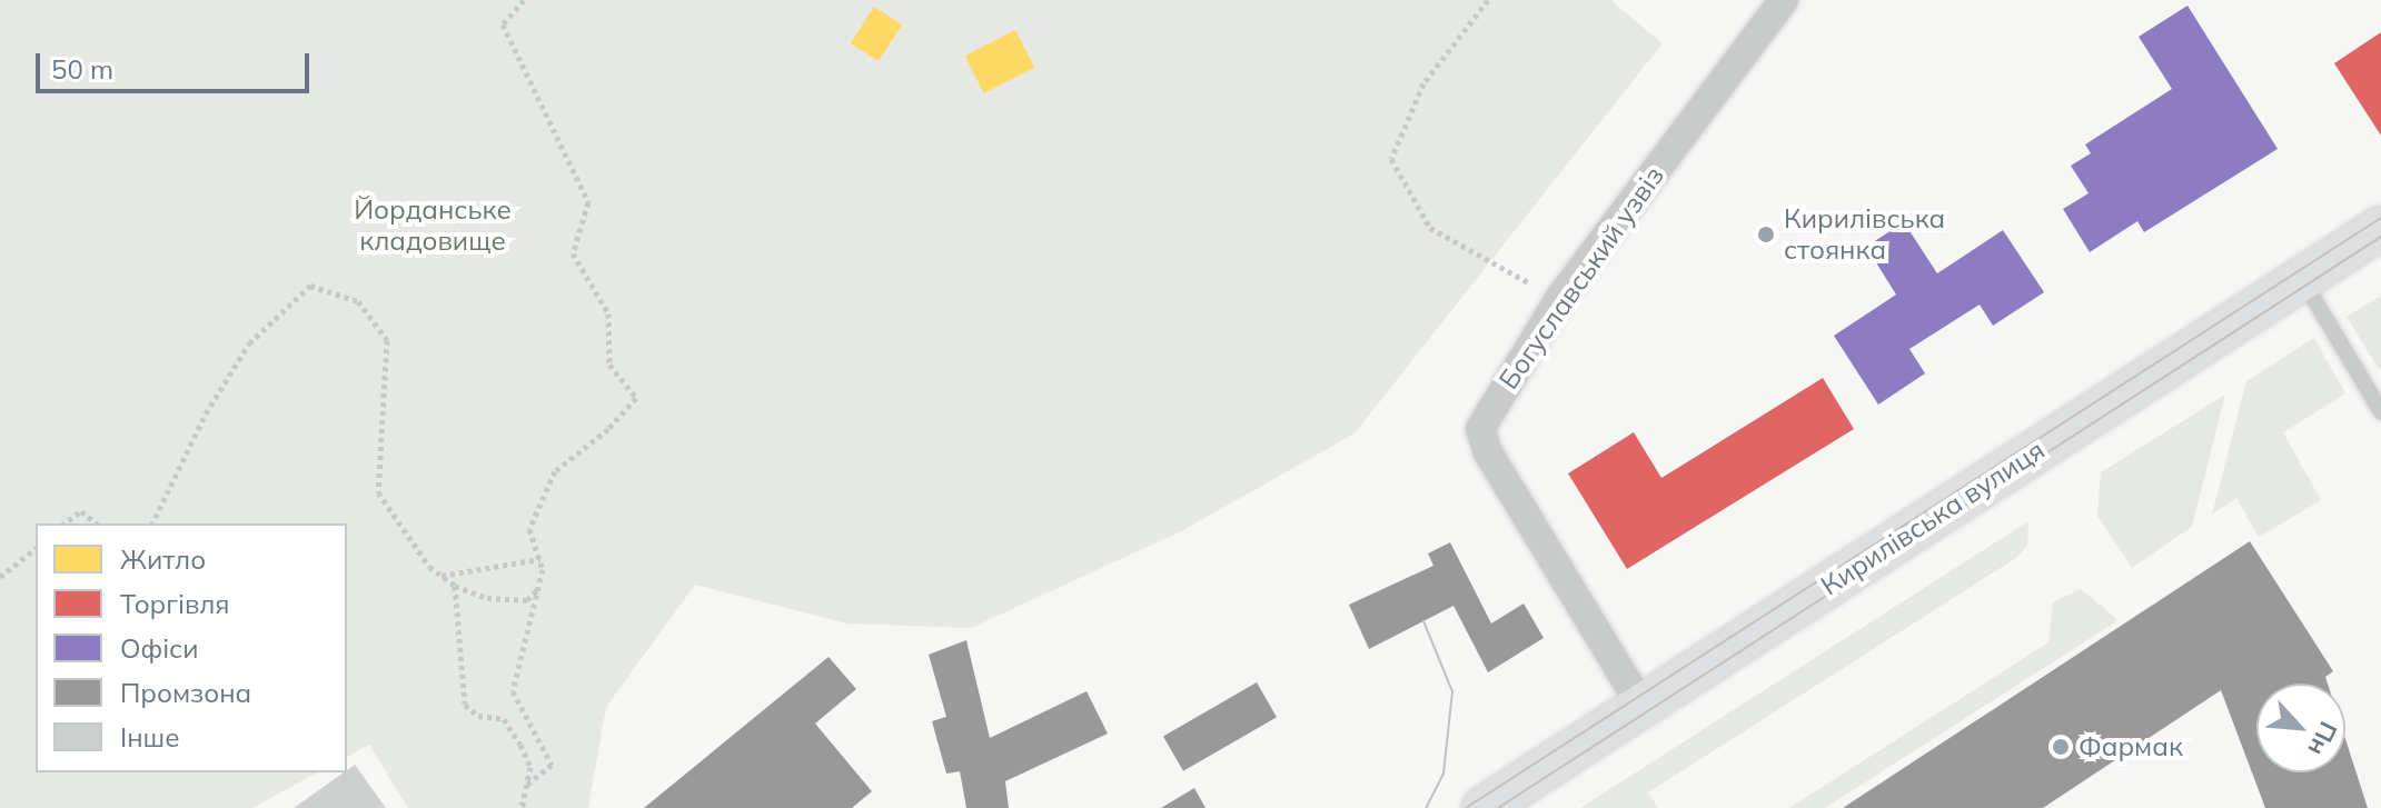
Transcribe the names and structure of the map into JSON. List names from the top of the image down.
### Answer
{
  "streets": {
    "main road": ["Кирилівська вулиця"],
    "street": ["Богуславський узвіз"]
  },
  "crossings": [
    ["Богуславський узвіз", "Кирилівська вулиця"]
  ],
  "parks": ["Йорданське кладовище"],
  "places": ["Кирилівська стоянка", "Фармак"],
  "legend": [
    "Житло",
    "Торгівля",
    "Офіси",
    "Промзона",
    "Інше"
  ],
  "scale_bar": "50 m",
  "north": "bottom right"
}
